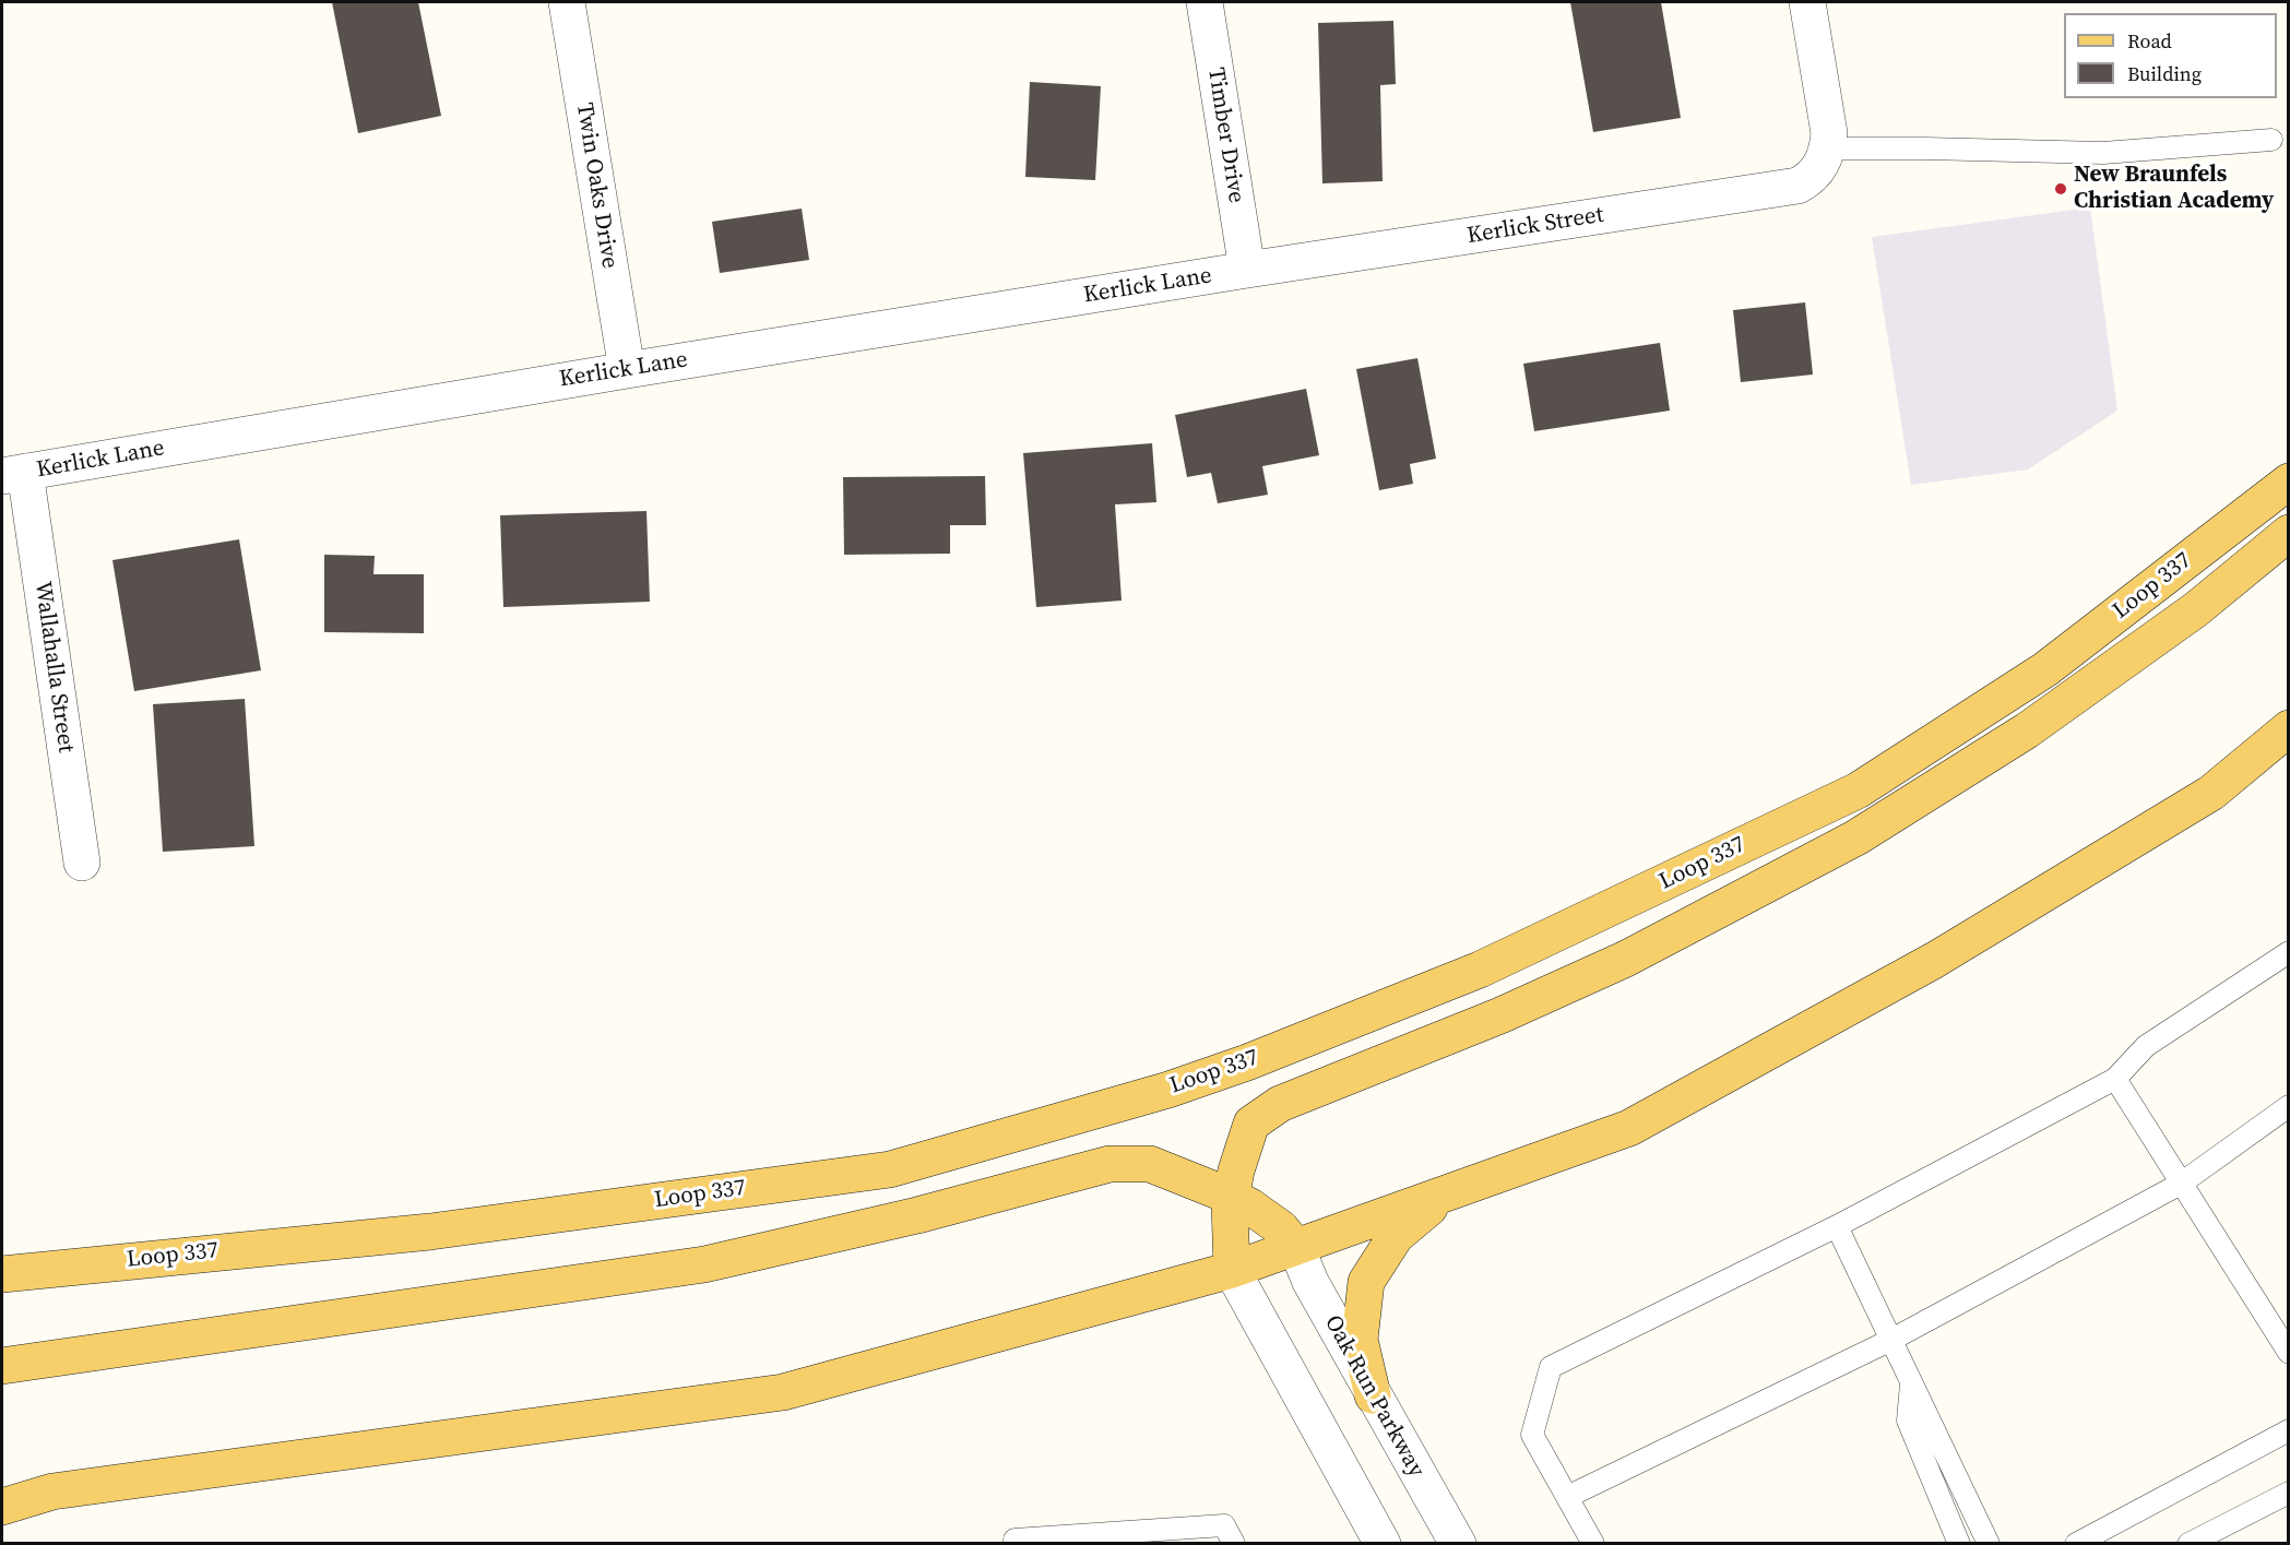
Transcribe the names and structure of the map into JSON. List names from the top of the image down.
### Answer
{
  "streets": {
    "main road": ["Loop 337"],
    "street": [
      "Timber Drive",
      "Twin Oaks Drive",
      "Kerlick Street",
      "Kerlick Lane",
      "Wallahalla Street",
      "Oak Run Parkway"
    ]
  },
  "crossings": [
    ["Timber Drive", "Kerlick Street"],
    ["Timber Drive", "Kerlick Lane"],
    ["Twin Oaks Drive", "Kerlick Lane"],
    ["Kerlick Street", "Kerlick Lane"],
    ["Kerlick Lane", "Wallahalla Street"]
  ],
  "places": ["New Braunfels Christian Academy"],
  "legend": ["Road", "Building"]
}
